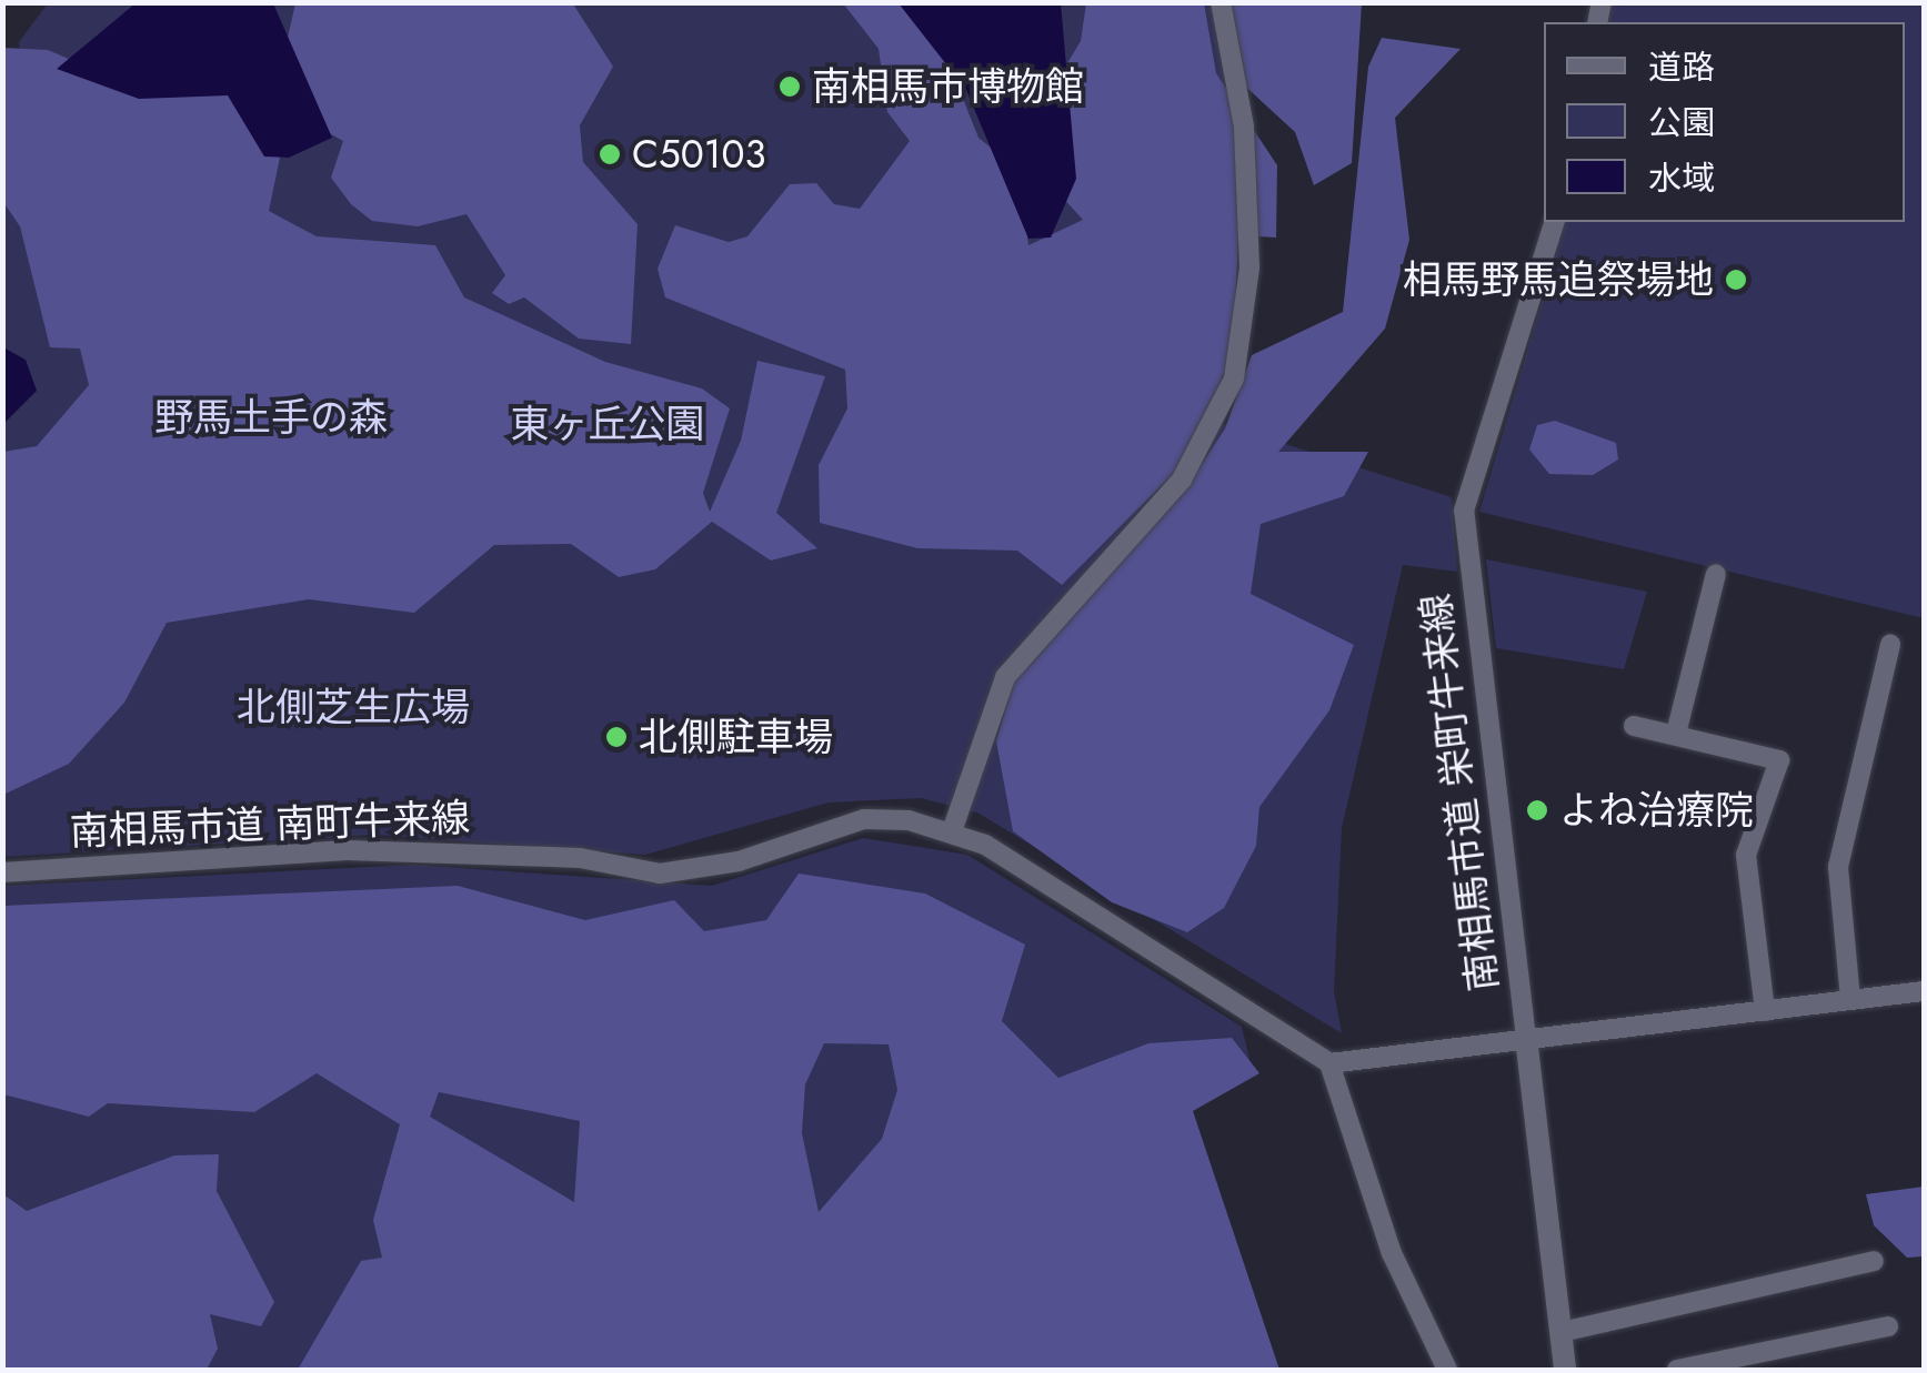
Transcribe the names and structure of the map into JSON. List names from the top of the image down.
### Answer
{
  "streets": {
    "street": ["南相馬市道 栄町牛来線", "南相馬市道 南町牛来線"]
  },
  "parks": ["野馬土手の森", "東ヶ丘公園", "北側芝生広場"],
  "places": [
    "南相馬市博物館",
    "C50103",
    "相馬野馬追祭場地",
    "北側駐車場",
    "よね治療院"
  ],
  "legend": ["道路", "公園", "水域"]
}
